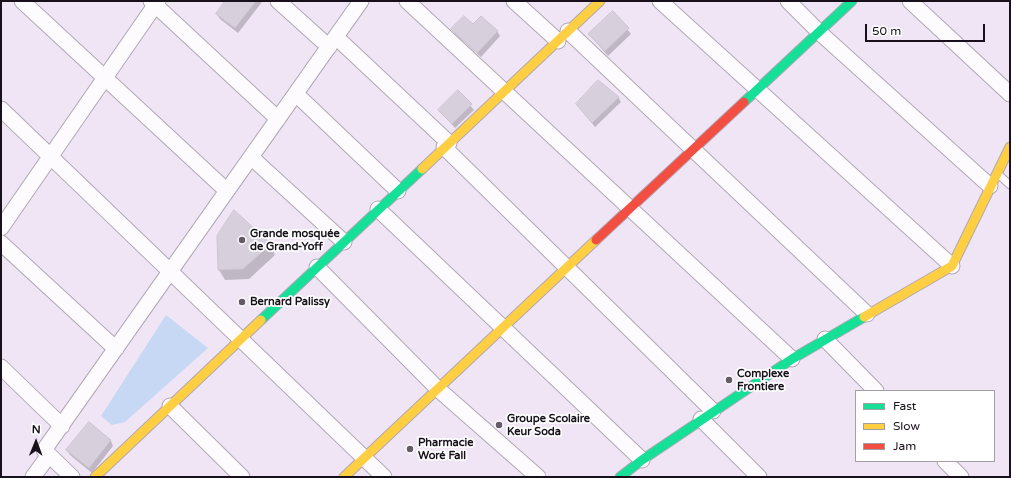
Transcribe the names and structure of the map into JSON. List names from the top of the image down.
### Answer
{
  "places": [
    "Grande mosquée de Grand-Yoff",
    "Bernard Palissy",
    "Complexe Frontiere",
    "Groupe Scolaire Keur Soda",
    "Pharmacie Woré Fall"
  ],
  "legend": ["Fast", "Slow", "Jam"],
  "scale_bar": "50 m",
  "north": "top"
}
